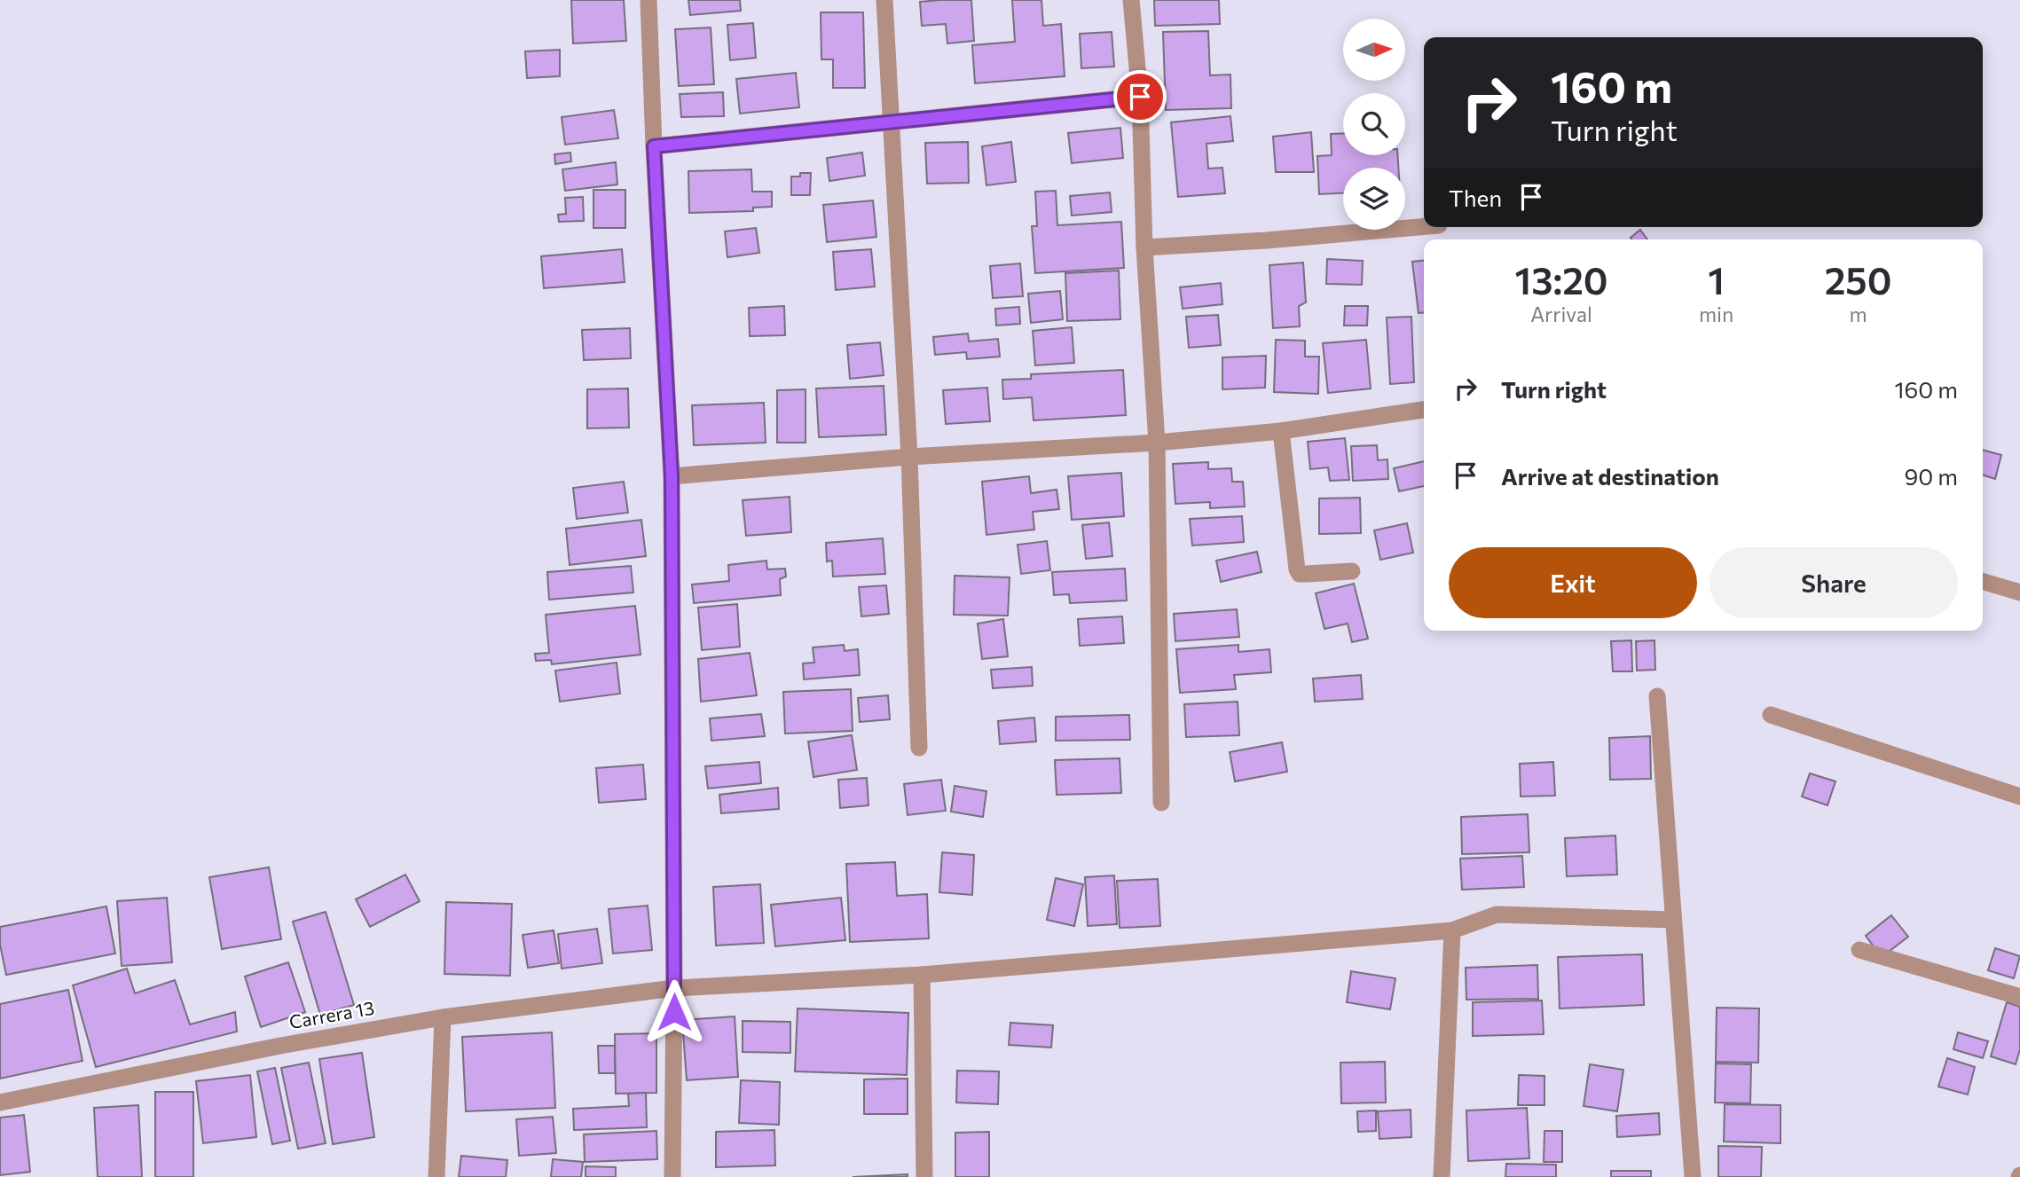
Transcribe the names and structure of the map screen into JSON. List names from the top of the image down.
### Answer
{
  "streets": {
    "street": ["Carrera 13"]
  },
  "north": "right",
  "page": {
    "turn": ["160 m", "Turn right"],
    "then": "Then",
    "eta": [
      "13:20",
      "Arrival",
      "1",
      "min",
      "250",
      "m"
    ],
    "list": [
      {
        "name": "Turn right",
        "value": "160 m"
      },
      {
        "name": "Arrive at destination",
        "value": "90 m"
      }
    ],
    "buttons": ["Exit", "Share"]
  }
}
